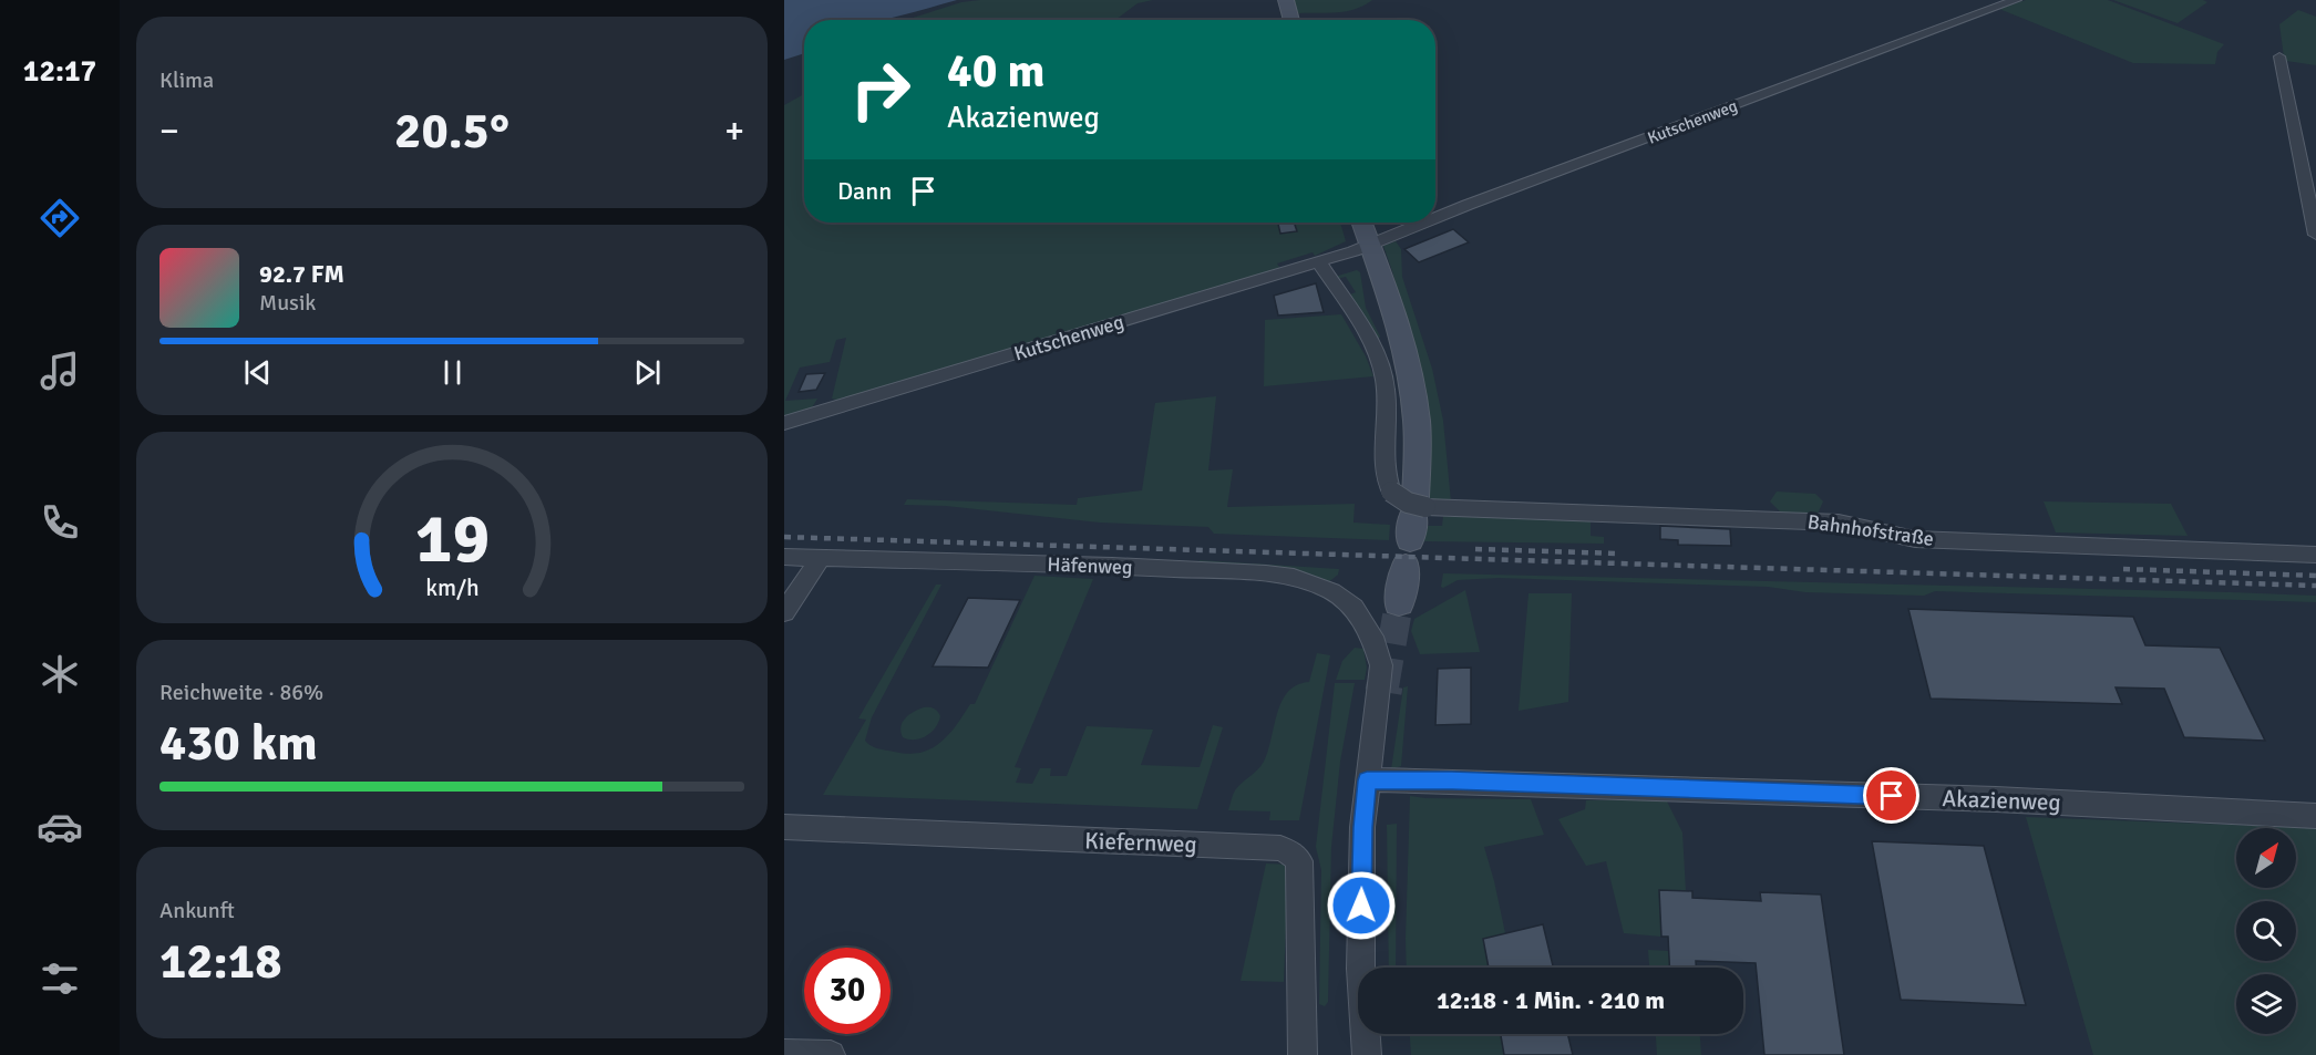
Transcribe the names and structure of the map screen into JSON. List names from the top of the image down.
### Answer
{
  "streets": {
    "street": [
      "Kutschenweg",
      "Bahnhofstraße",
      "Häfenweg",
      "Akazienweg",
      "Kiefernweg"
    ]
  },
  "crossings": [
    ["Kutschenweg", "Bahnhofstraße"],
    ["Häfenweg", "Akazienweg"]
  ],
  "north": "top right",
  "page": {
    "tabs": "12:17",
    "tile": [
      "Klima",
      ["Reichweite · 86%", "430 km"],
      ["Ankunft", "12:18"]
    ],
    "turn": ["40 m", "Akazienweg"],
    "heat": ["−", "20.5°", "+"],
    "then": "Dann",
    "song": ["92.7 FM", "Musik"],
    "limit": "30",
    "trip": "12:18 · 1 Min. · 210 m",
    "gauge": ["19", "km/h"]
  }
}
